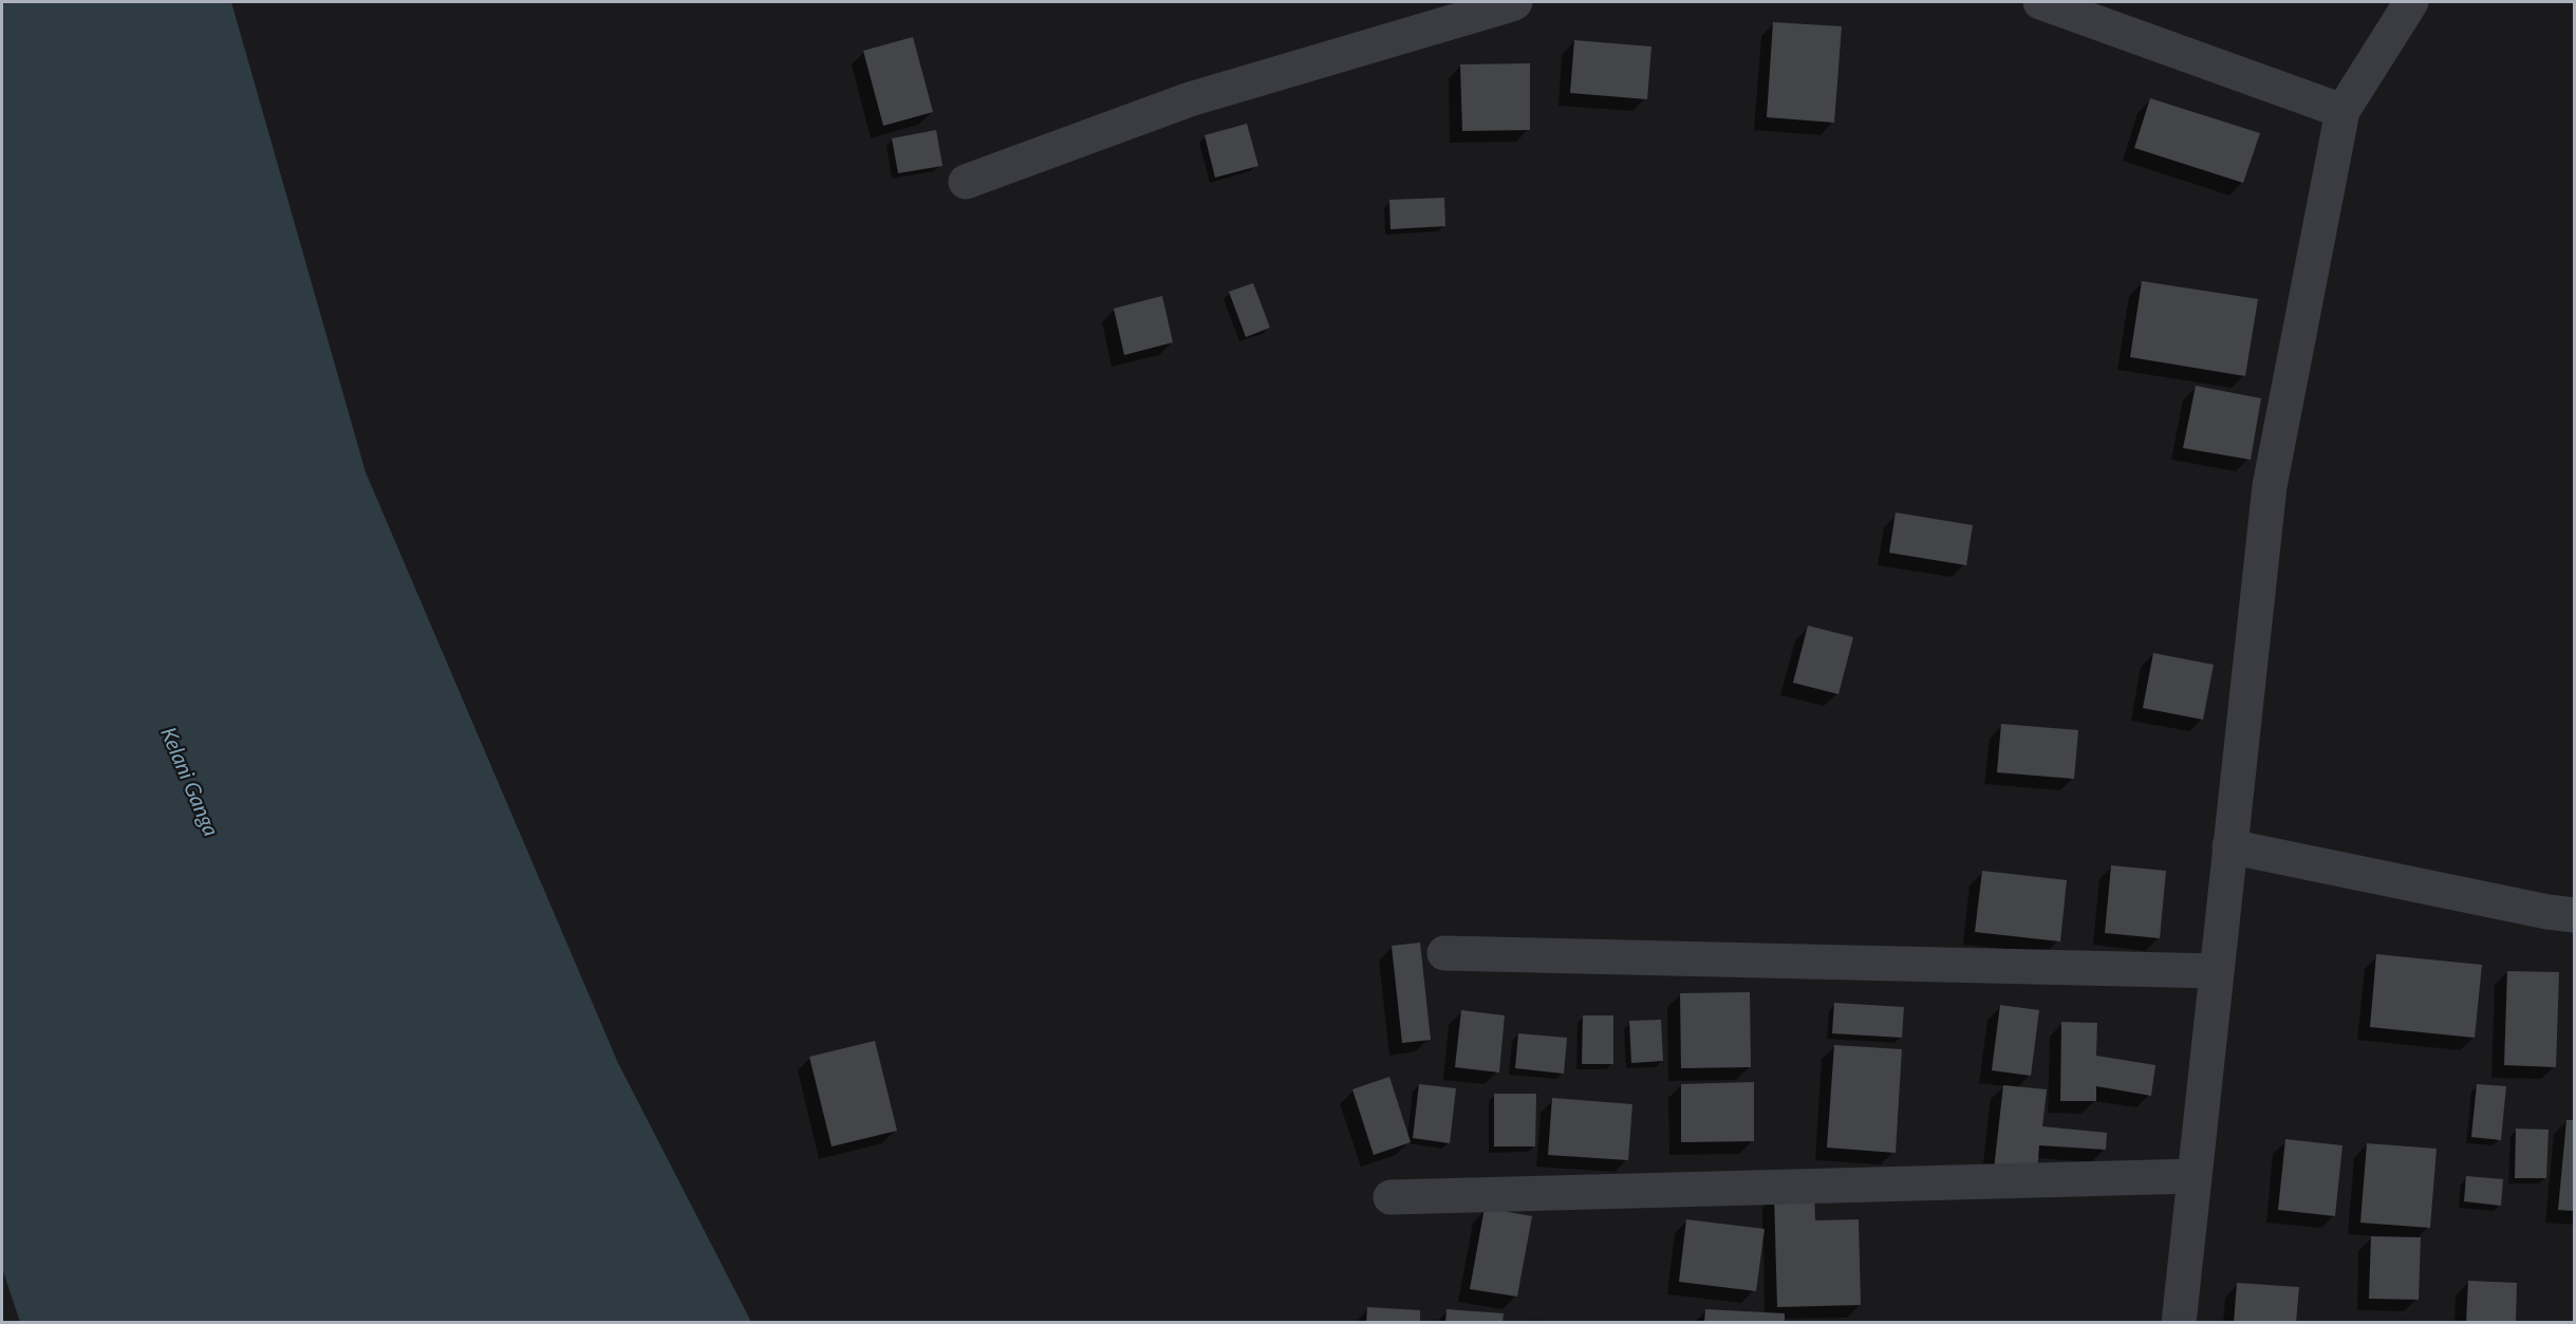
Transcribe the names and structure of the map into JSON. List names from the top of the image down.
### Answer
{
  "water": ["Kelani Ganga"]
}
